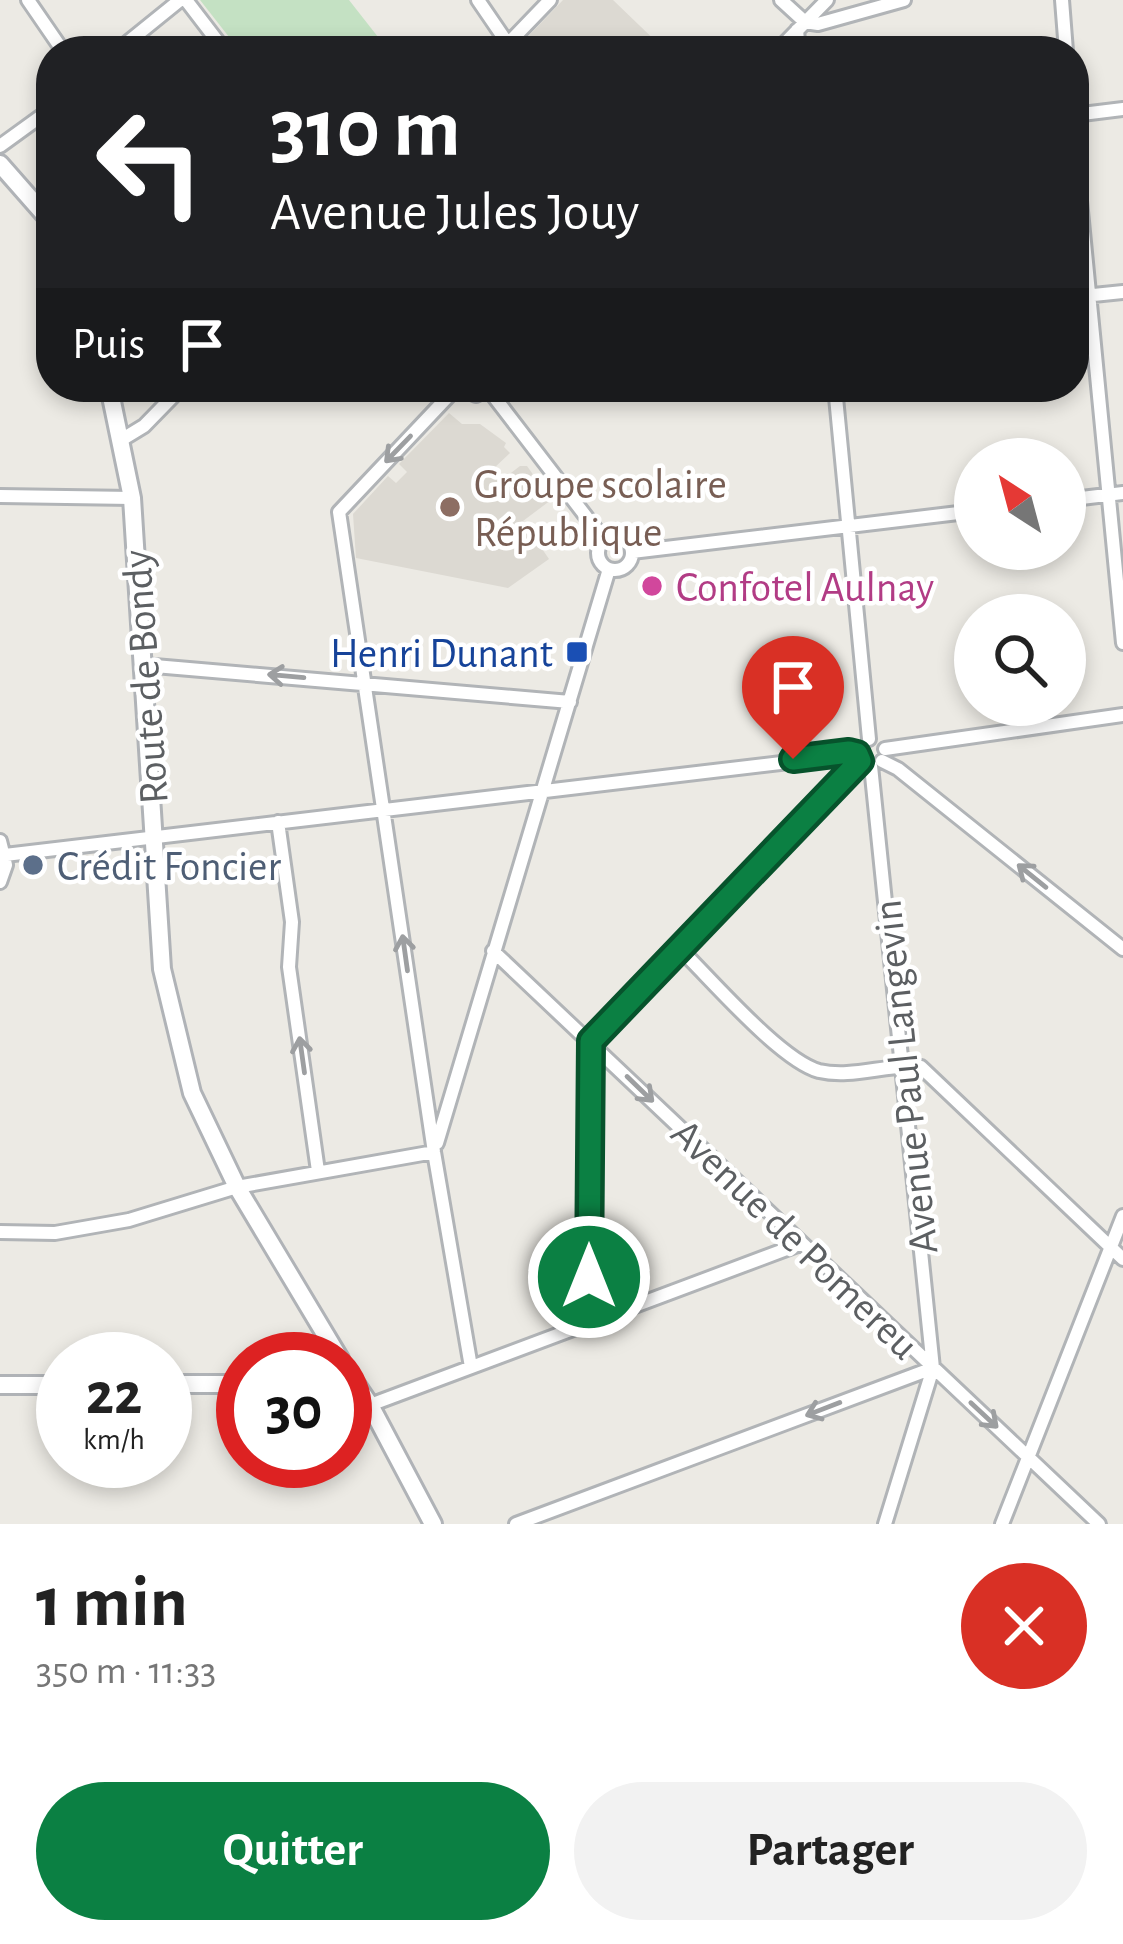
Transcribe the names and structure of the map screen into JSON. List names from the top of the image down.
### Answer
{
  "streets": {
    "street": ["Route de Bondy", "Avenue Paul Langevin", "Avenue de Pomereu"]
  },
  "crossings": [
    ["Avenue Paul Langevin", "Avenue de Pomereu"]
  ],
  "one_way": ["Avenue de Pomereu"],
  "places": {
    "other": ["Groupe scolaire République", "Confotel Aulnay", "Crédit Foncier"],
    "transit": ["Henri Dunant"]
  },
  "north": "top left",
  "page": {
    "turn": ["310 m", "Avenue Jules Jouy"],
    "then": "Puis",
    "speed": "22 km/h",
    "limit": "30",
    "heading": ["1 min", "350 m · 11:33"],
    "buttons": ["Quitter", "Partager"]
  }
}
